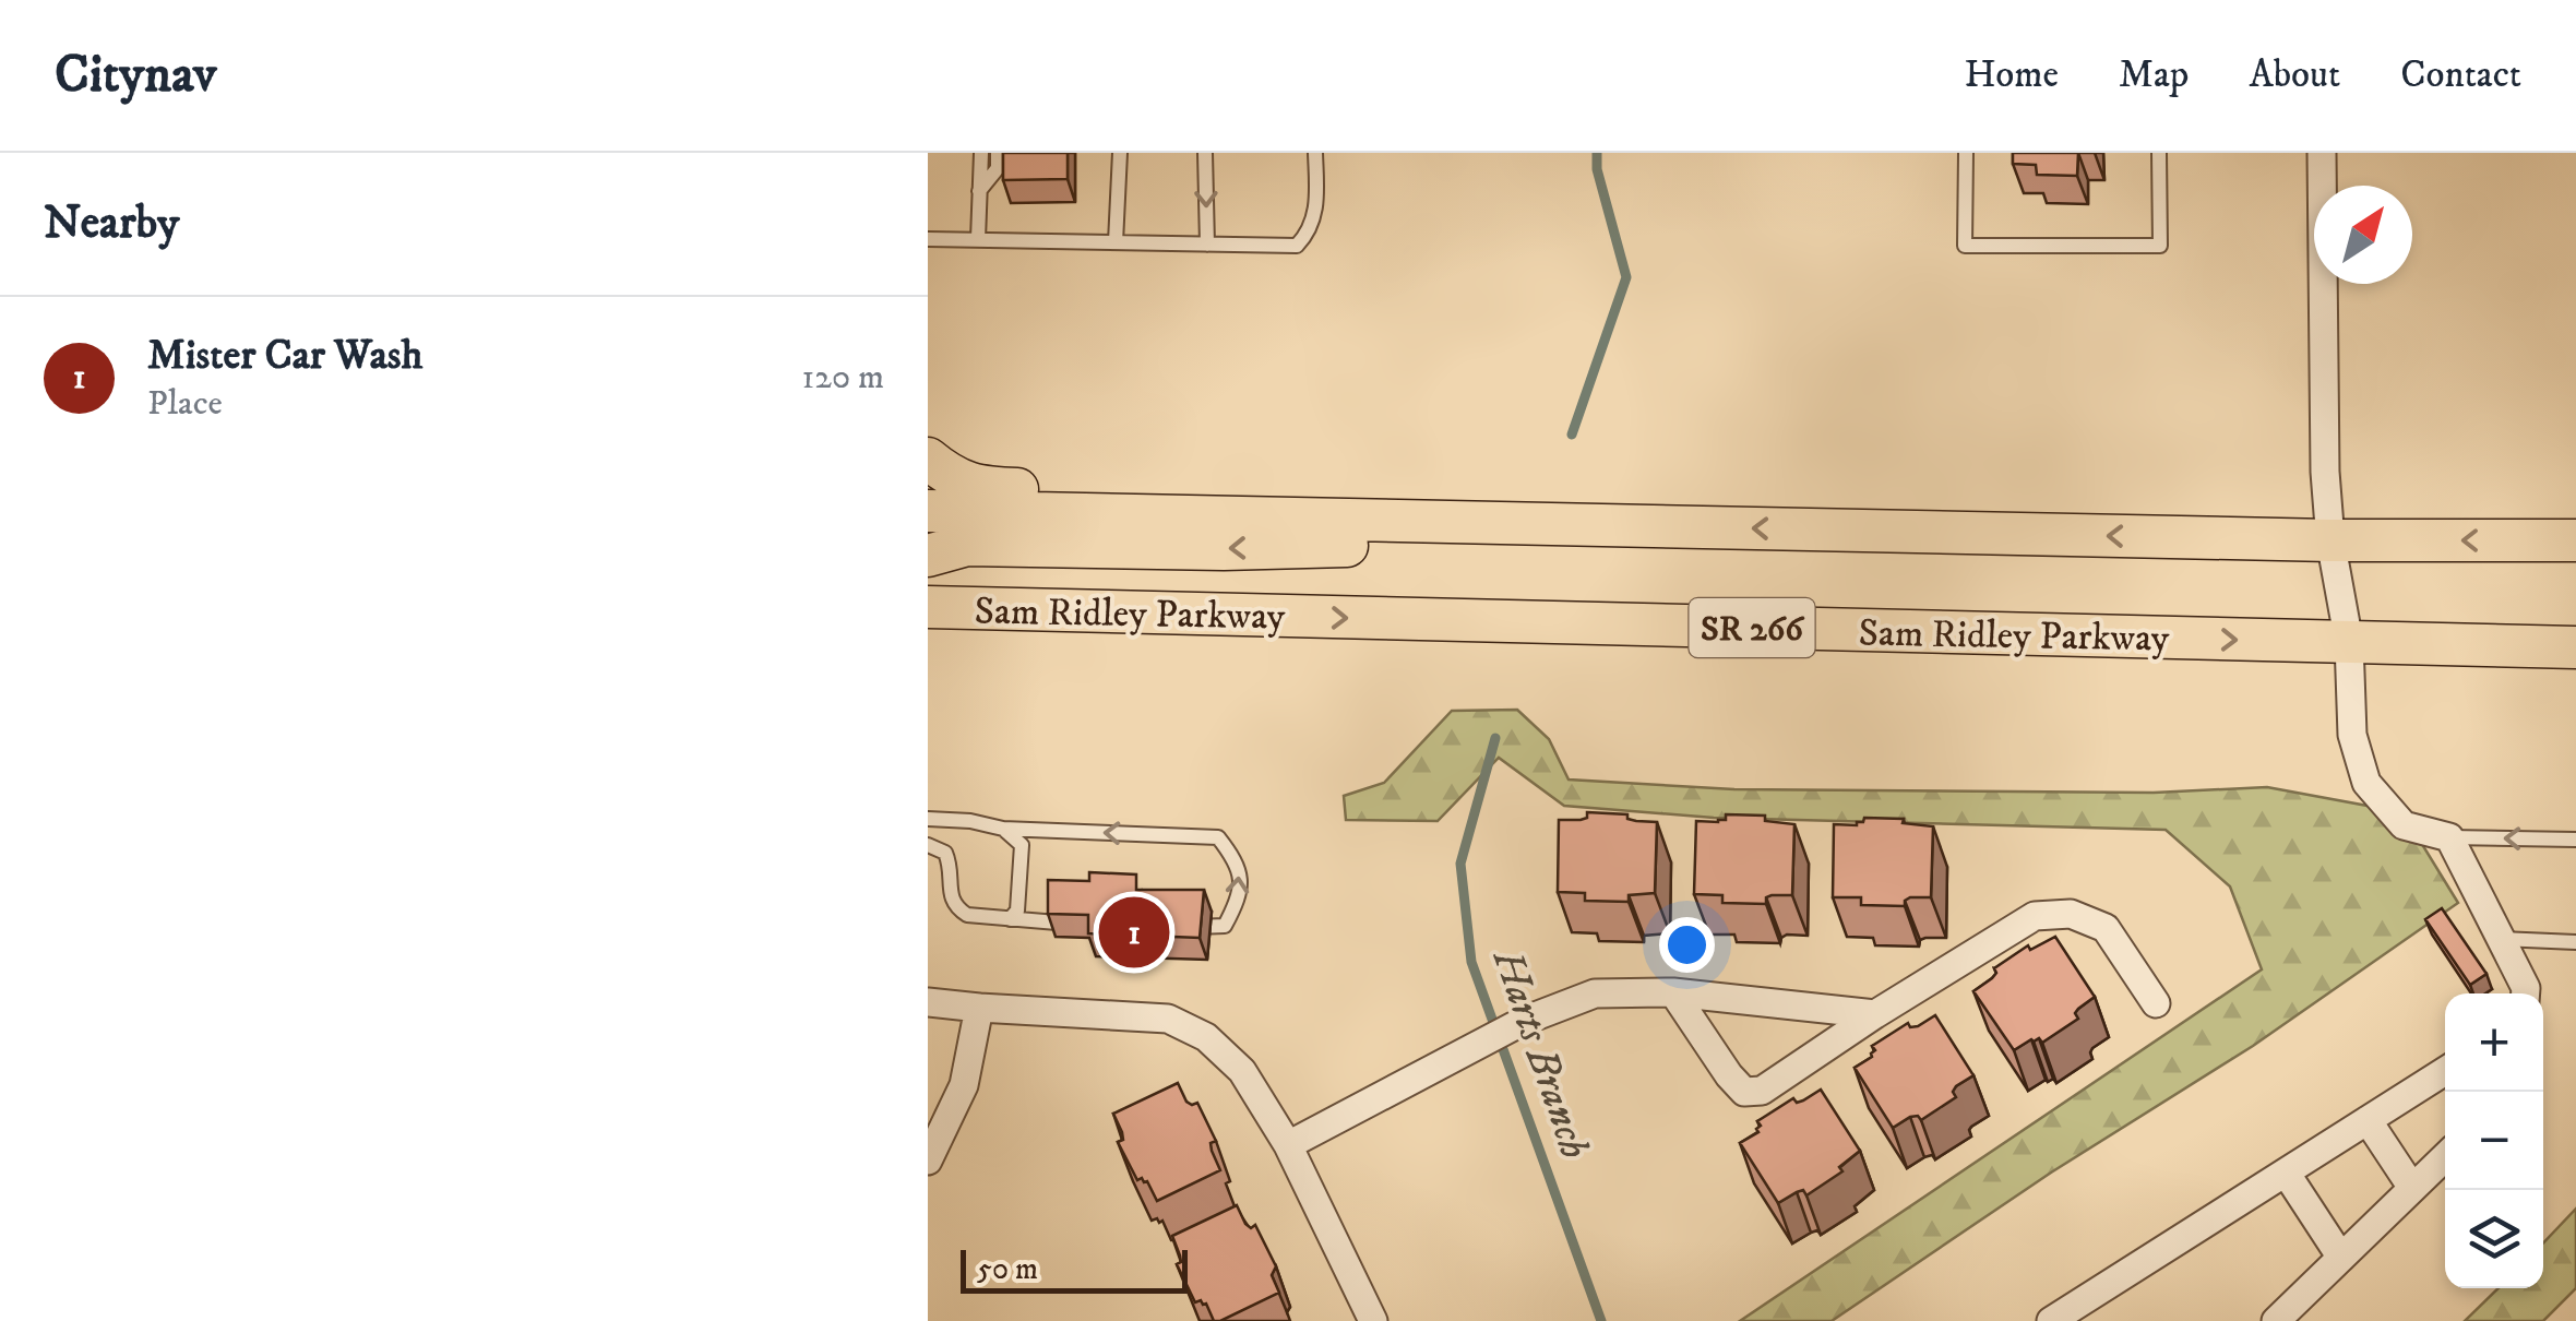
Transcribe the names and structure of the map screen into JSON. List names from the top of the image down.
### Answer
{
  "streets": {
    "main road": ["Sam Ridley Parkway", "SR 266"]
  },
  "water": ["Harts Branch"],
  "scale_bar": "50 m",
  "north": "top right",
  "page": {
    "header": "Citynav",
    "nav": [
      "Home",
      "Map",
      "About",
      "Contact"
    ],
    "heading": "Nearby",
    "list": [
      {
        "mark": "1",
        "name": "Mister Car Wash",
        "note": "Place",
        "value": "120 m"
      }
    ],
    "pins": "1",
    "map_buttons": ["+", "−"],
    "scale": "50 m"
  }
}
